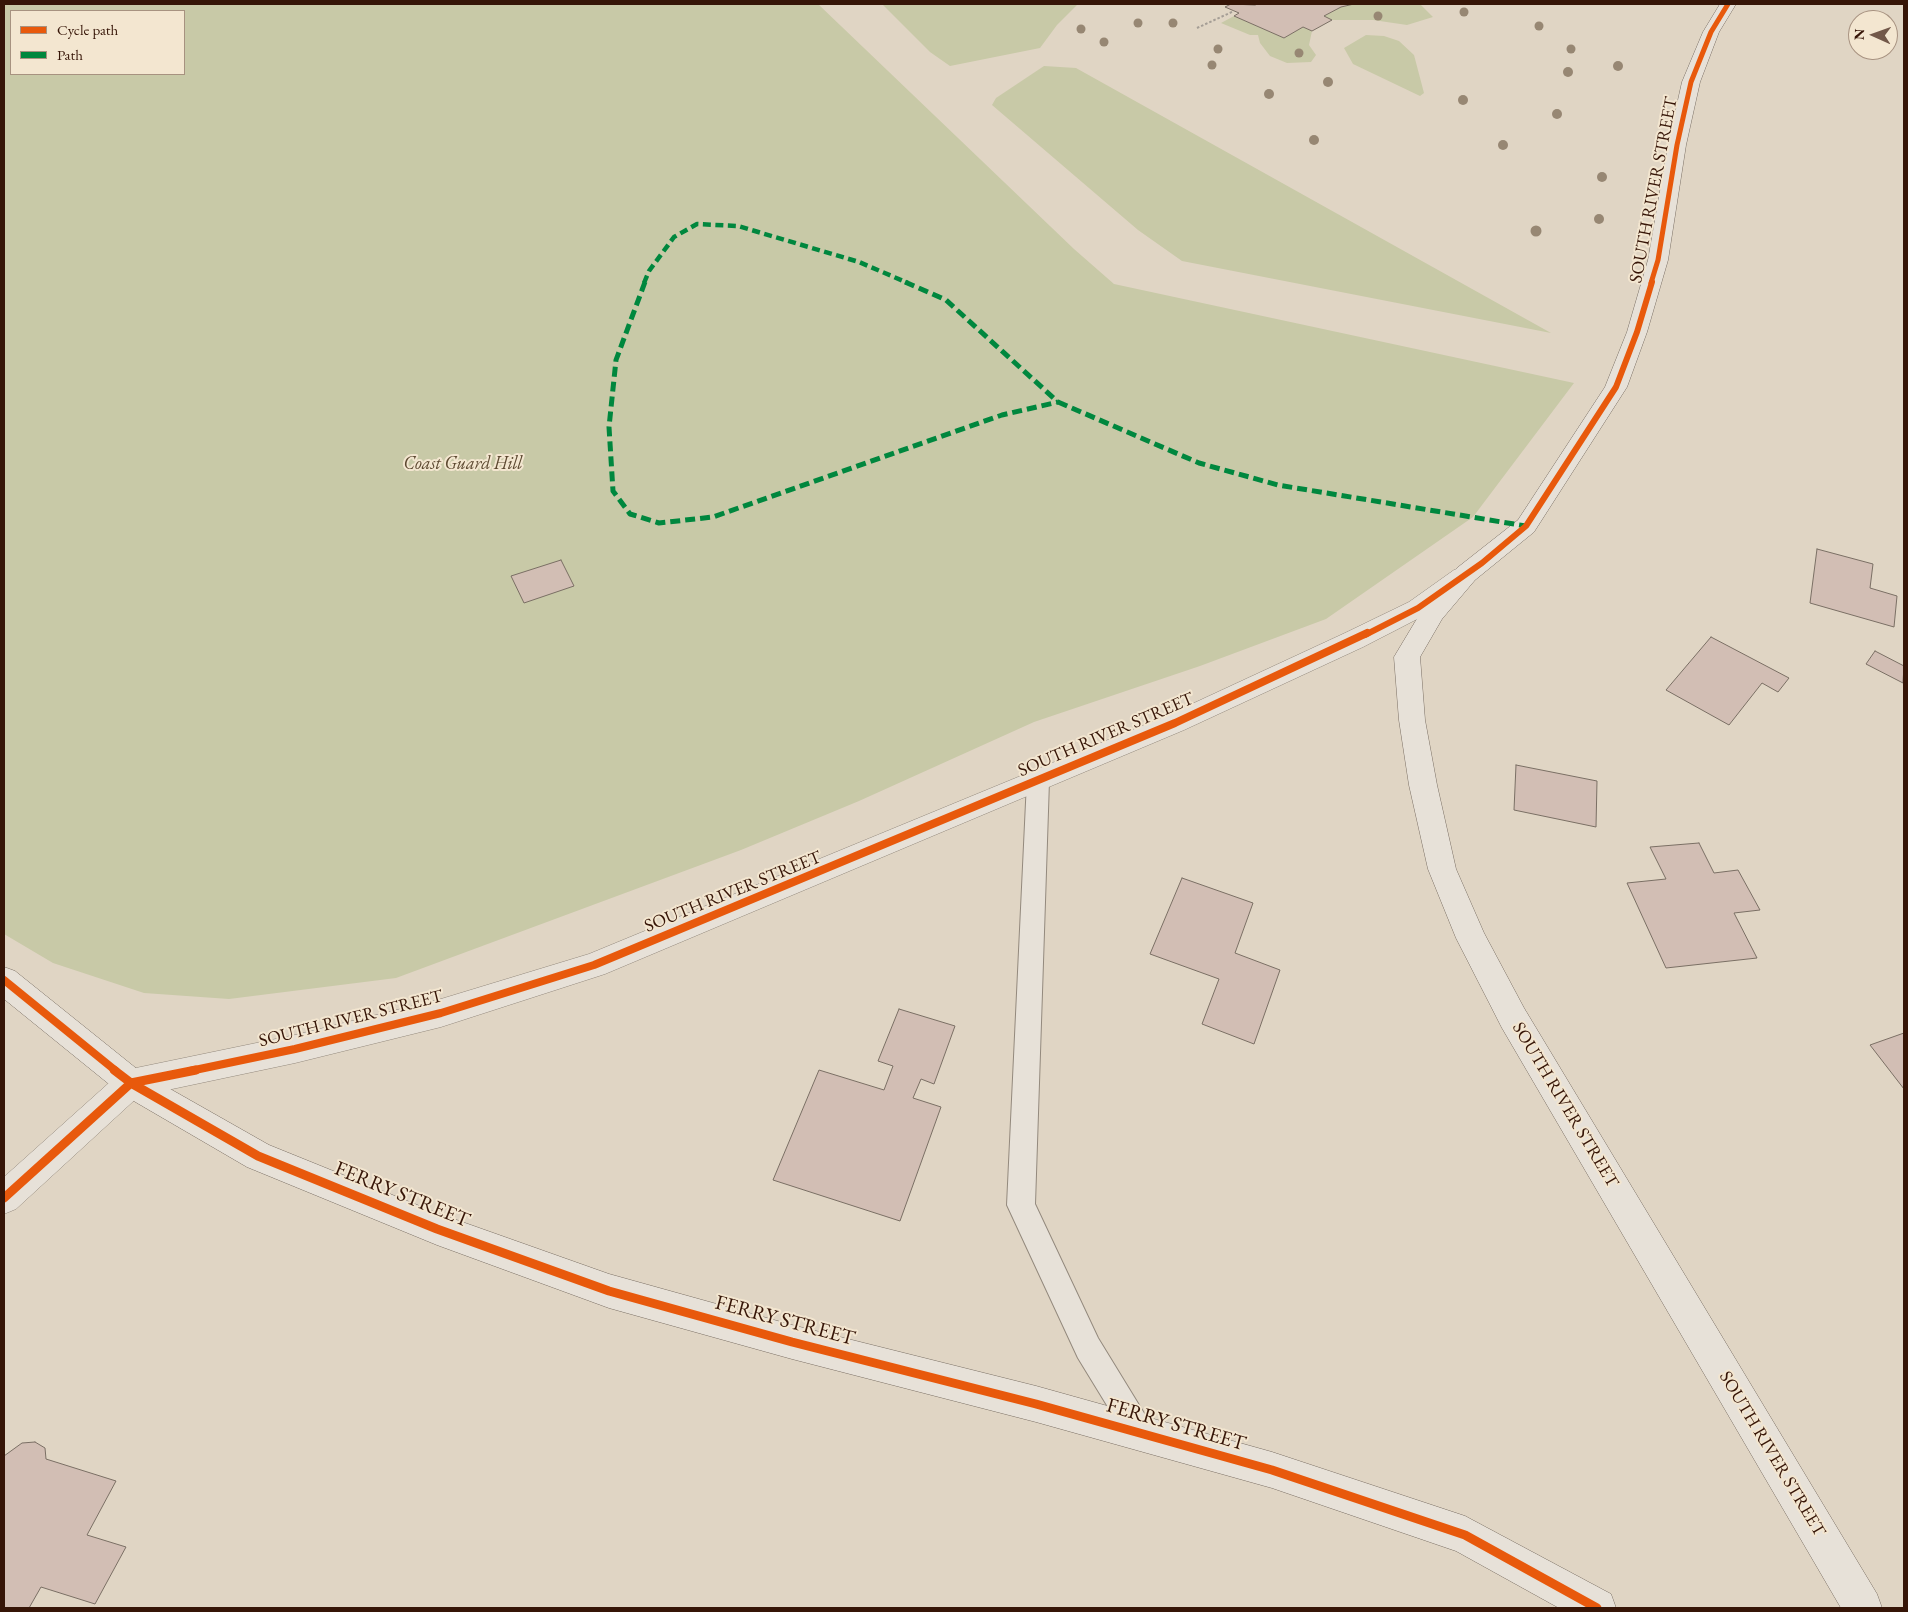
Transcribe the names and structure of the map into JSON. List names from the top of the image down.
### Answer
{
  "streets": {
    "street": ["SOUTH RIVER STREET", "FERRY STREET"]
  },
  "crossings": [
    ["SOUTH RIVER STREET", "FERRY STREET"]
  ],
  "parks": ["Coast Guard Hill"],
  "legend": ["Cycle path", "Path"],
  "north": "left"
}
